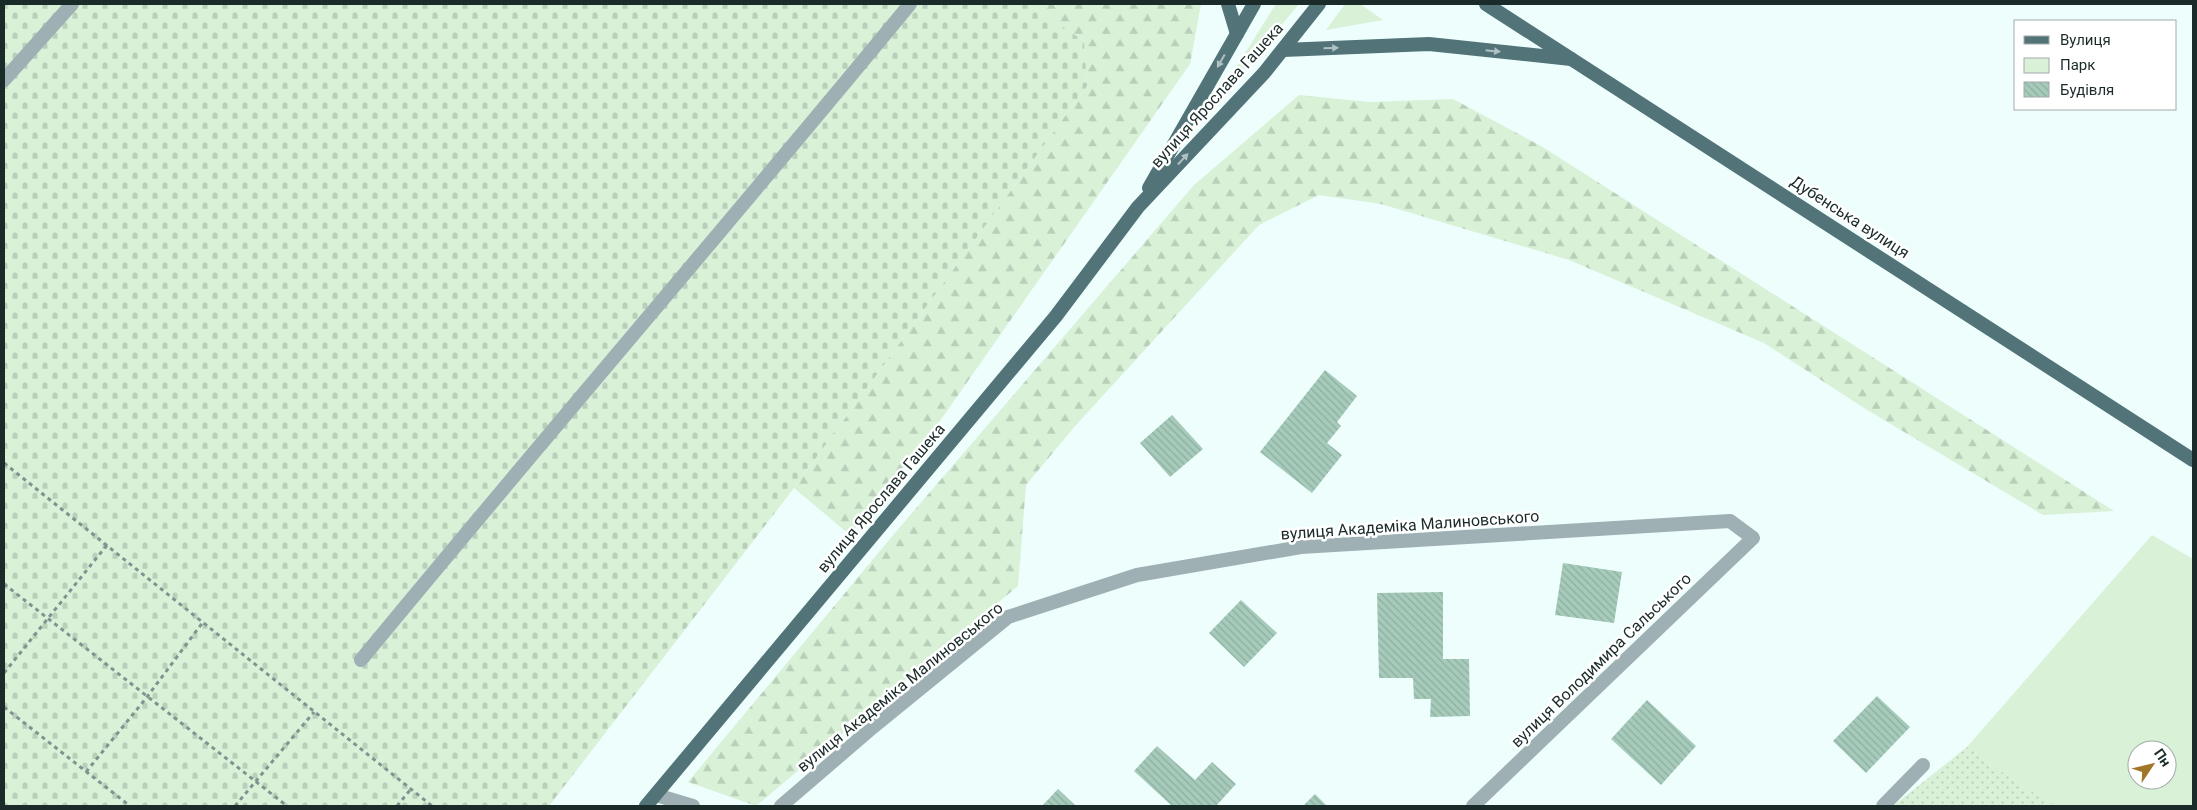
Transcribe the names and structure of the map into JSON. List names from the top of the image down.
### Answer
{
  "streets": {
    "main road": ["вулиця Ярослава Гашека", "Дубенська вулиця"],
    "street": ["вулиця Академіка Малиновського", "вулиця Володимира Сальського"]
  },
  "crossings": [
    ["вулиця Академіка Малиновського", "вулиця Володимира Сальського"]
  ],
  "legend": ["Вулиця", "Парк", "Будівля"],
  "north": "top right"
}
